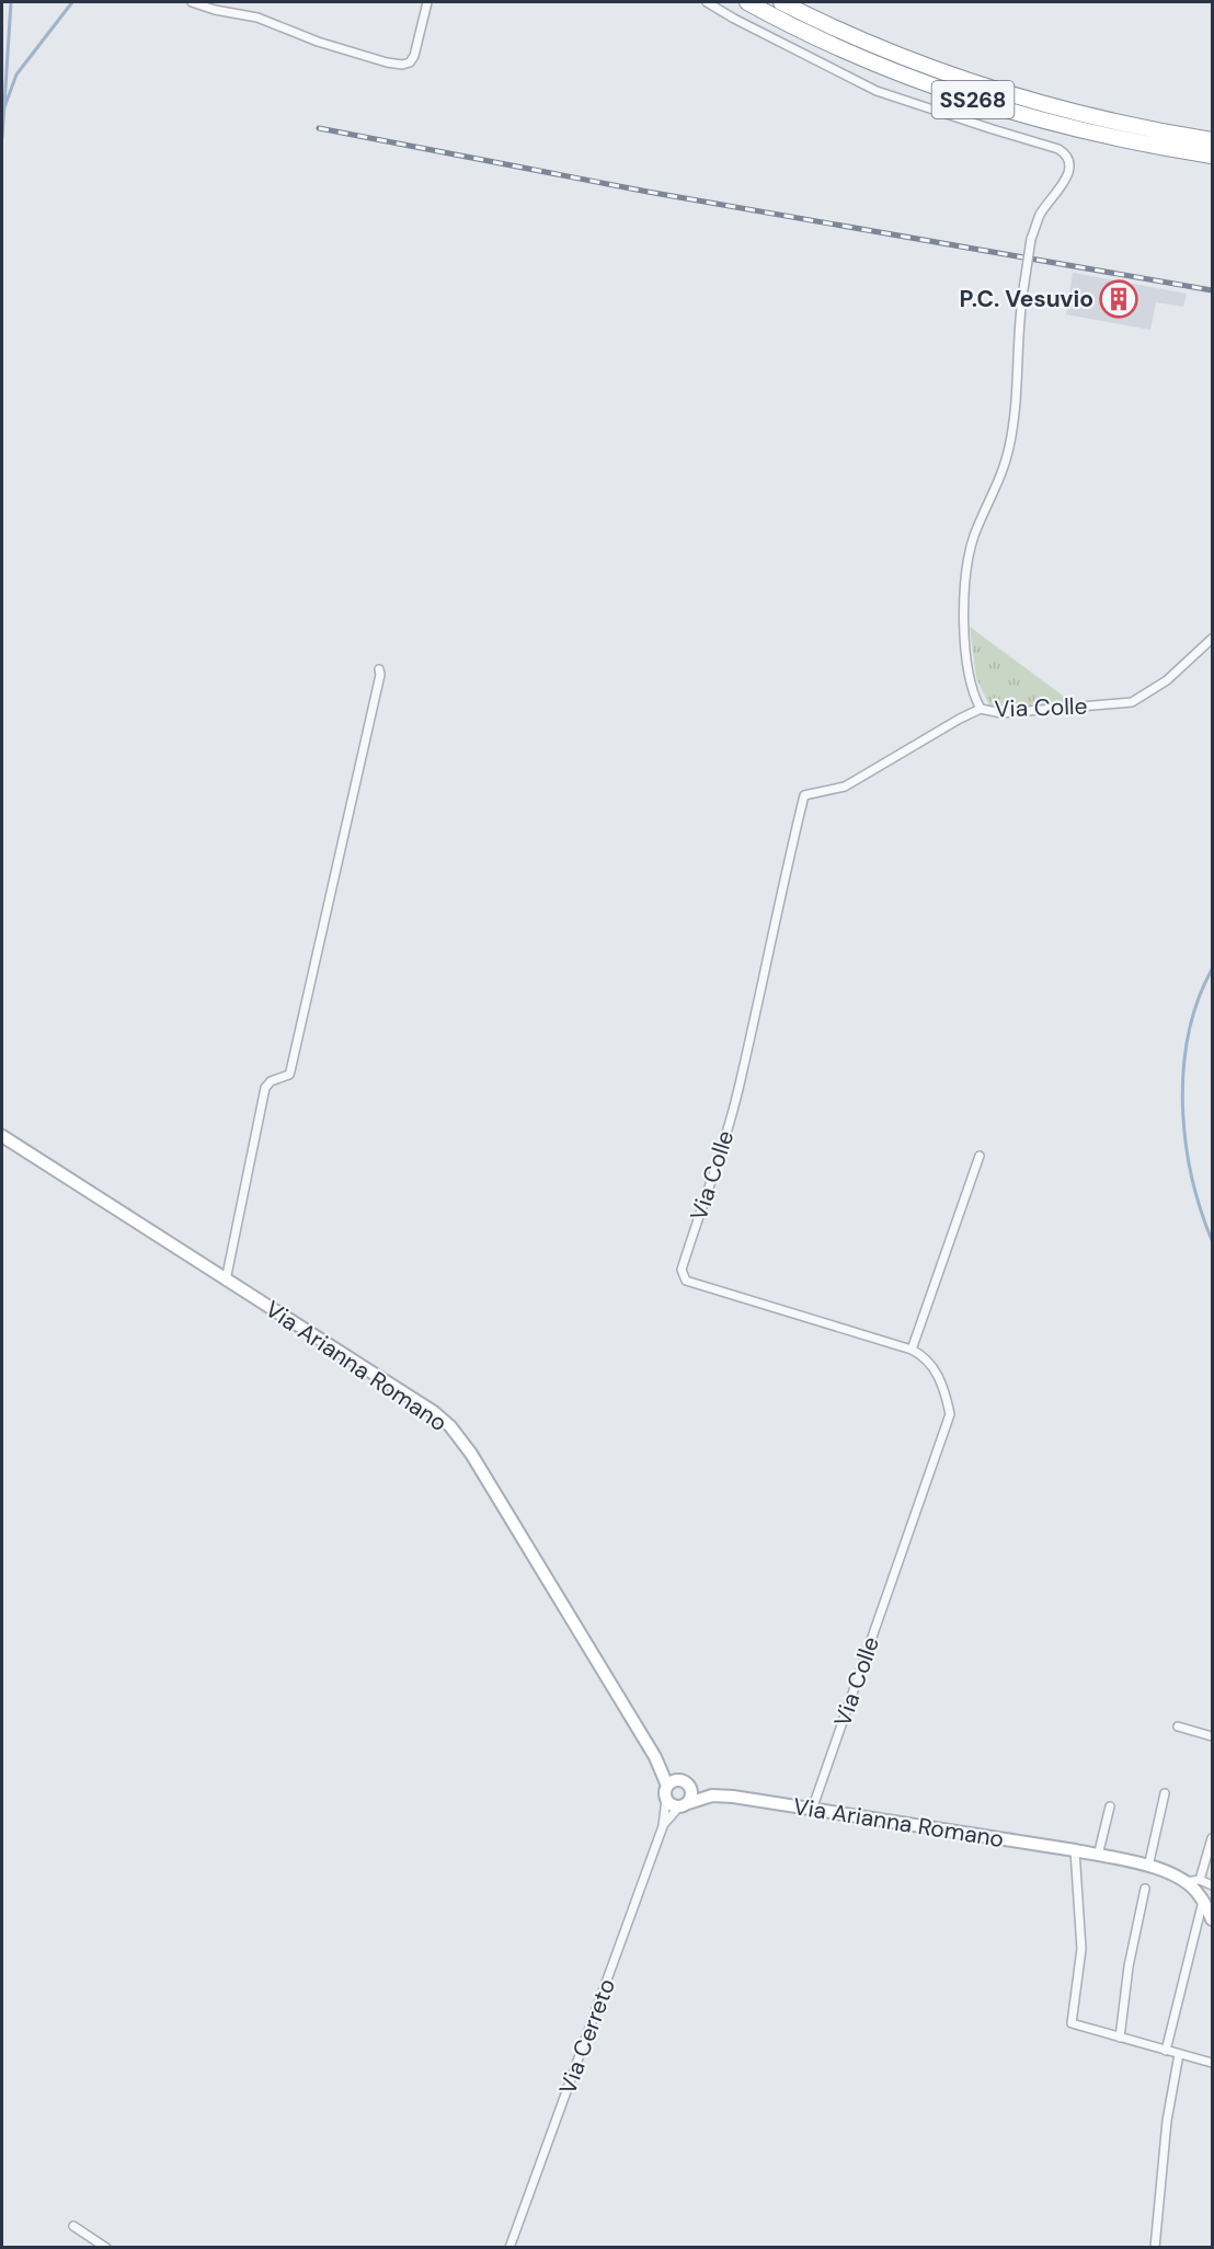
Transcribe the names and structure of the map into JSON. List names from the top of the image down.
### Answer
{
  "streets": {
    "highway": ["SS268"],
    "street": ["Via Colle", "Via Arianna Romano", "Via Cerreto"]
  },
  "crossings": [
    ["Via Colle", "Via Arianna Romano"],
    ["Via Arianna Romano", "Via Cerreto"]
  ],
  "places": {
    "building": ["P.C. Vesuvio"]
  }
}
